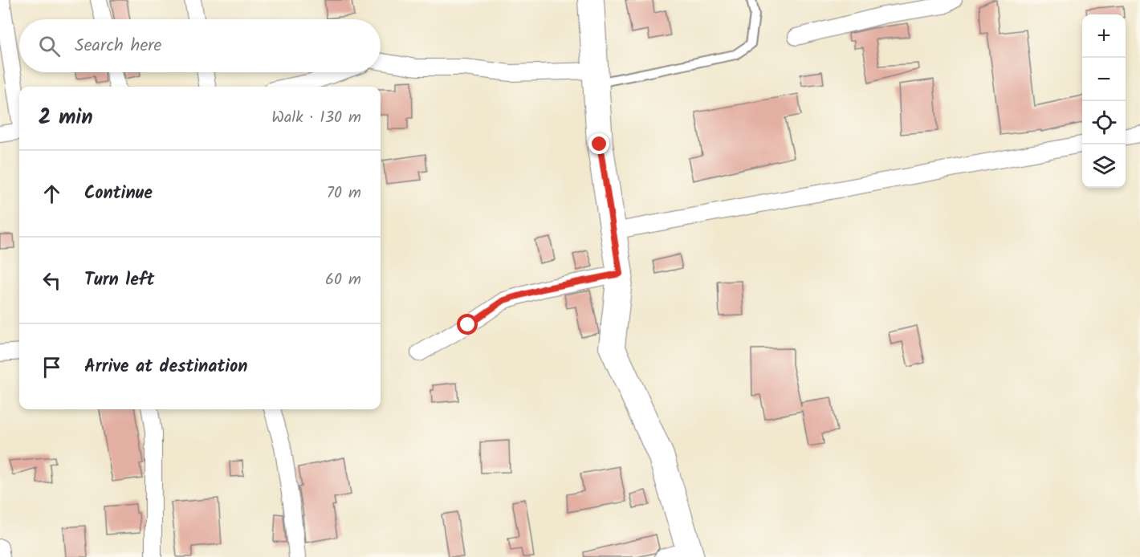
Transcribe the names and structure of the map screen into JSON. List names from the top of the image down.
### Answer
{
  "page": {
    "map_buttons": ["+", "−"],
    "search": "Search here",
    "heading": ["2 min", "Walk · 130 m"],
    "list": [
      ["Continue", "70 m"],
      ["Turn left", "60 m"],
      "Arrive at destination"
    ]
  }
}
